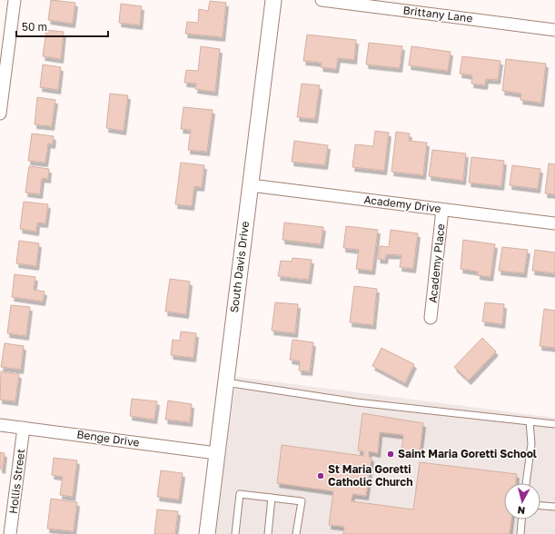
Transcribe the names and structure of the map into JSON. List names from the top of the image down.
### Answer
{
  "streets": {
    "street": [
      "Brittany Lane",
      "Academy Drive",
      "Academy Place",
      "South Davis Drive",
      "Benge Drive",
      "Hollis Street"
    ]
  },
  "crossings": [
    ["Academy Drive", "Academy Place"],
    ["Academy Drive", "South Davis Drive"],
    ["South Davis Drive", "Benge Drive"],
    ["Benge Drive", "Hollis Street"]
  ],
  "places": ["Saint Maria Goretti School", "St Maria Goretti Catholic Church"],
  "scale_bar": "50 m",
  "north": "bottom"
}
